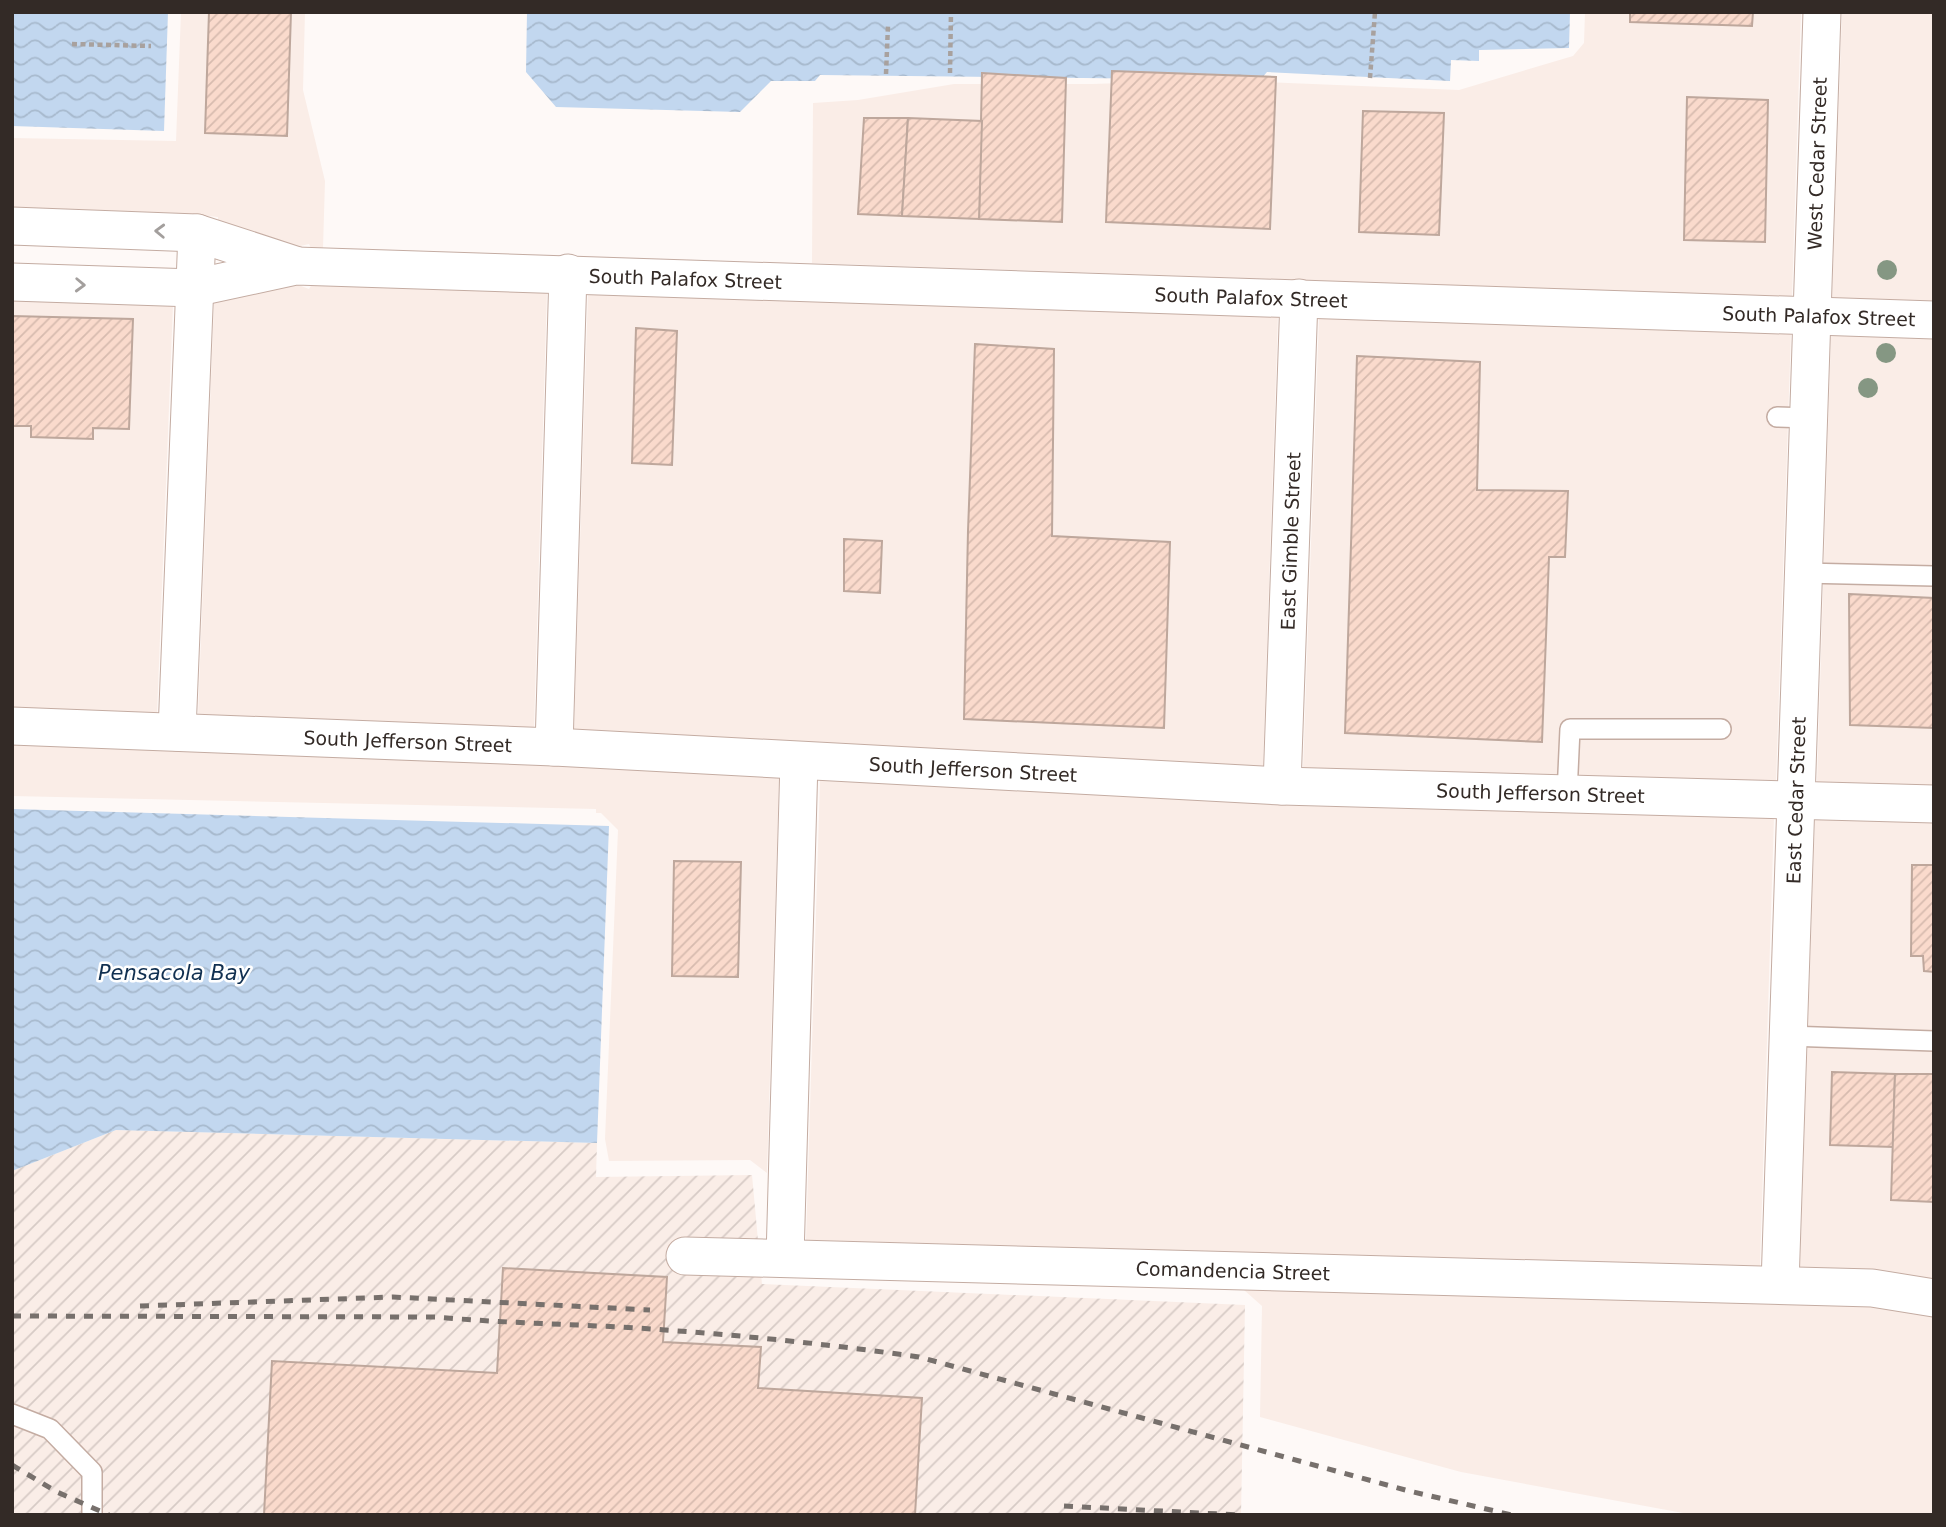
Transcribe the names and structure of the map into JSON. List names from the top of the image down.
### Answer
{
  "streets": {
    "street": [
      "West Cedar Street",
      "South Palafox Street",
      "East Gimble Street",
      "South Jefferson Street",
      "East Cedar Street",
      "Comandencia Street"
    ]
  },
  "crossings": [
    ["West Cedar Street", "South Palafox Street"],
    ["West Cedar Street", "East Cedar Street"],
    ["South Palafox Street", "East Gimble Street"],
    ["South Palafox Street", "South Jefferson Street"],
    ["South Palafox Street", "East Cedar Street"],
    ["East Gimble Street", "South Jefferson Street"],
    ["South Jefferson Street", "East Cedar Street"],
    ["East Cedar Street", "Comandencia Street"]
  ],
  "water": ["Pensacola Bay"]
}
